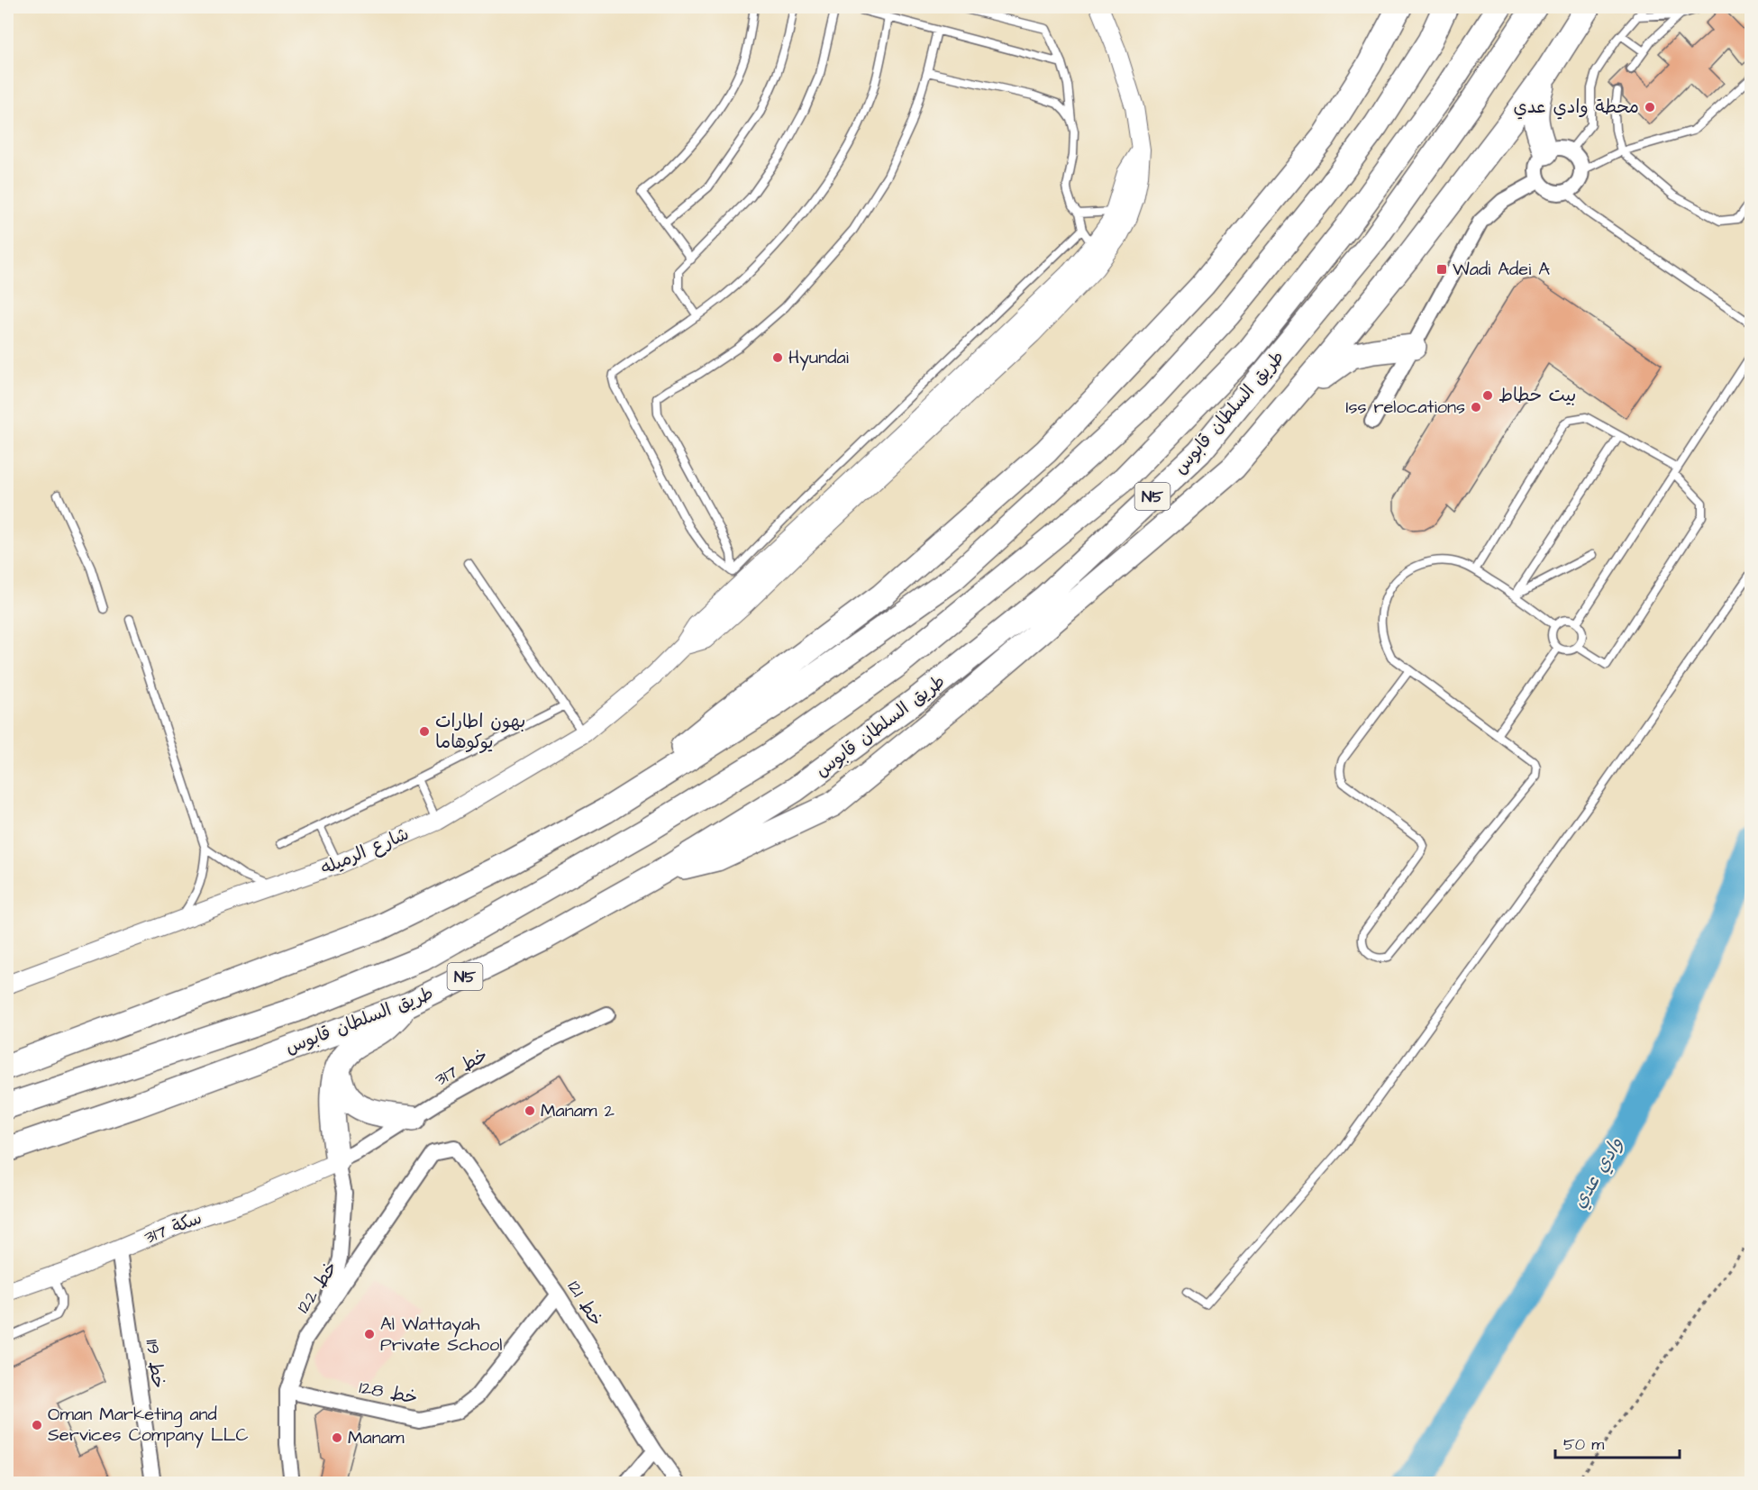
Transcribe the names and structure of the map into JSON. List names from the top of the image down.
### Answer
{
  "streets": {
    "highway": ["طريق السلطان قابوس", "N5"],
    "street": [
      "شارع الرميله",
      "خط 317",
      "سكة 317",
      "خط 122",
      "خط 121",
      "خط 119",
      "خط 128"
    ]
  },
  "crossings": [
    ["خط 317", "سكة 317"],
    ["سكة 317", "خط 119"],
    ["خط 122", "خط 121"],
    ["خط 122", "خط 128"],
    ["خط 121", "خط 128"]
  ],
  "water": ["وادي عدي"],
  "places": {
    "other": [
      "محطة وادي عدي",
      "Hyundai",
      "بيت حطاط",
      "Iss relocations",
      "بهون اطارات يوكوهاما",
      "Manam 2",
      "Al Wattayah Private School",
      "Oman Marketing and Services Company LLC",
      "Manam"
    ],
    "transit": ["Wadi Adei A"]
  },
  "scale_bar": "50 m"
}
